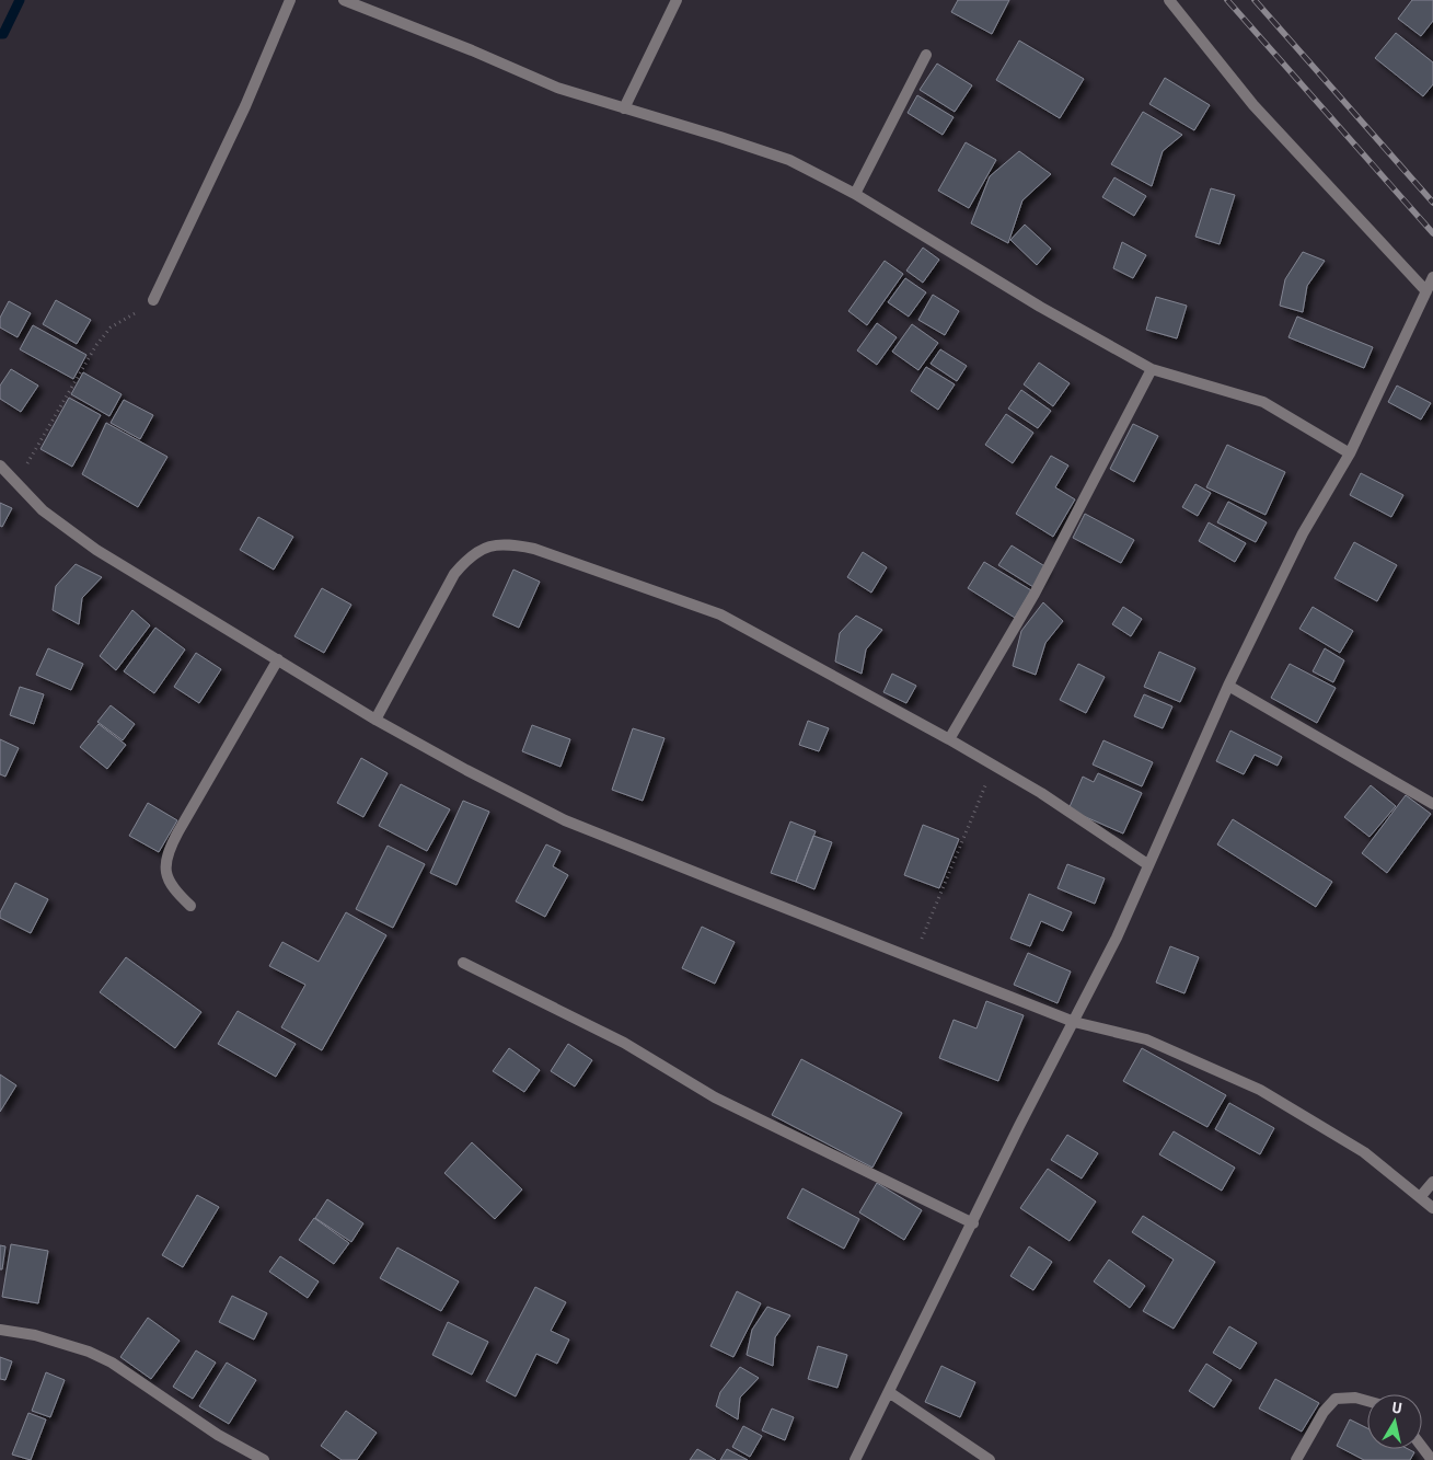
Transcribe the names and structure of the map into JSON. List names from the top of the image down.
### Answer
{
  "north": "top"
}
